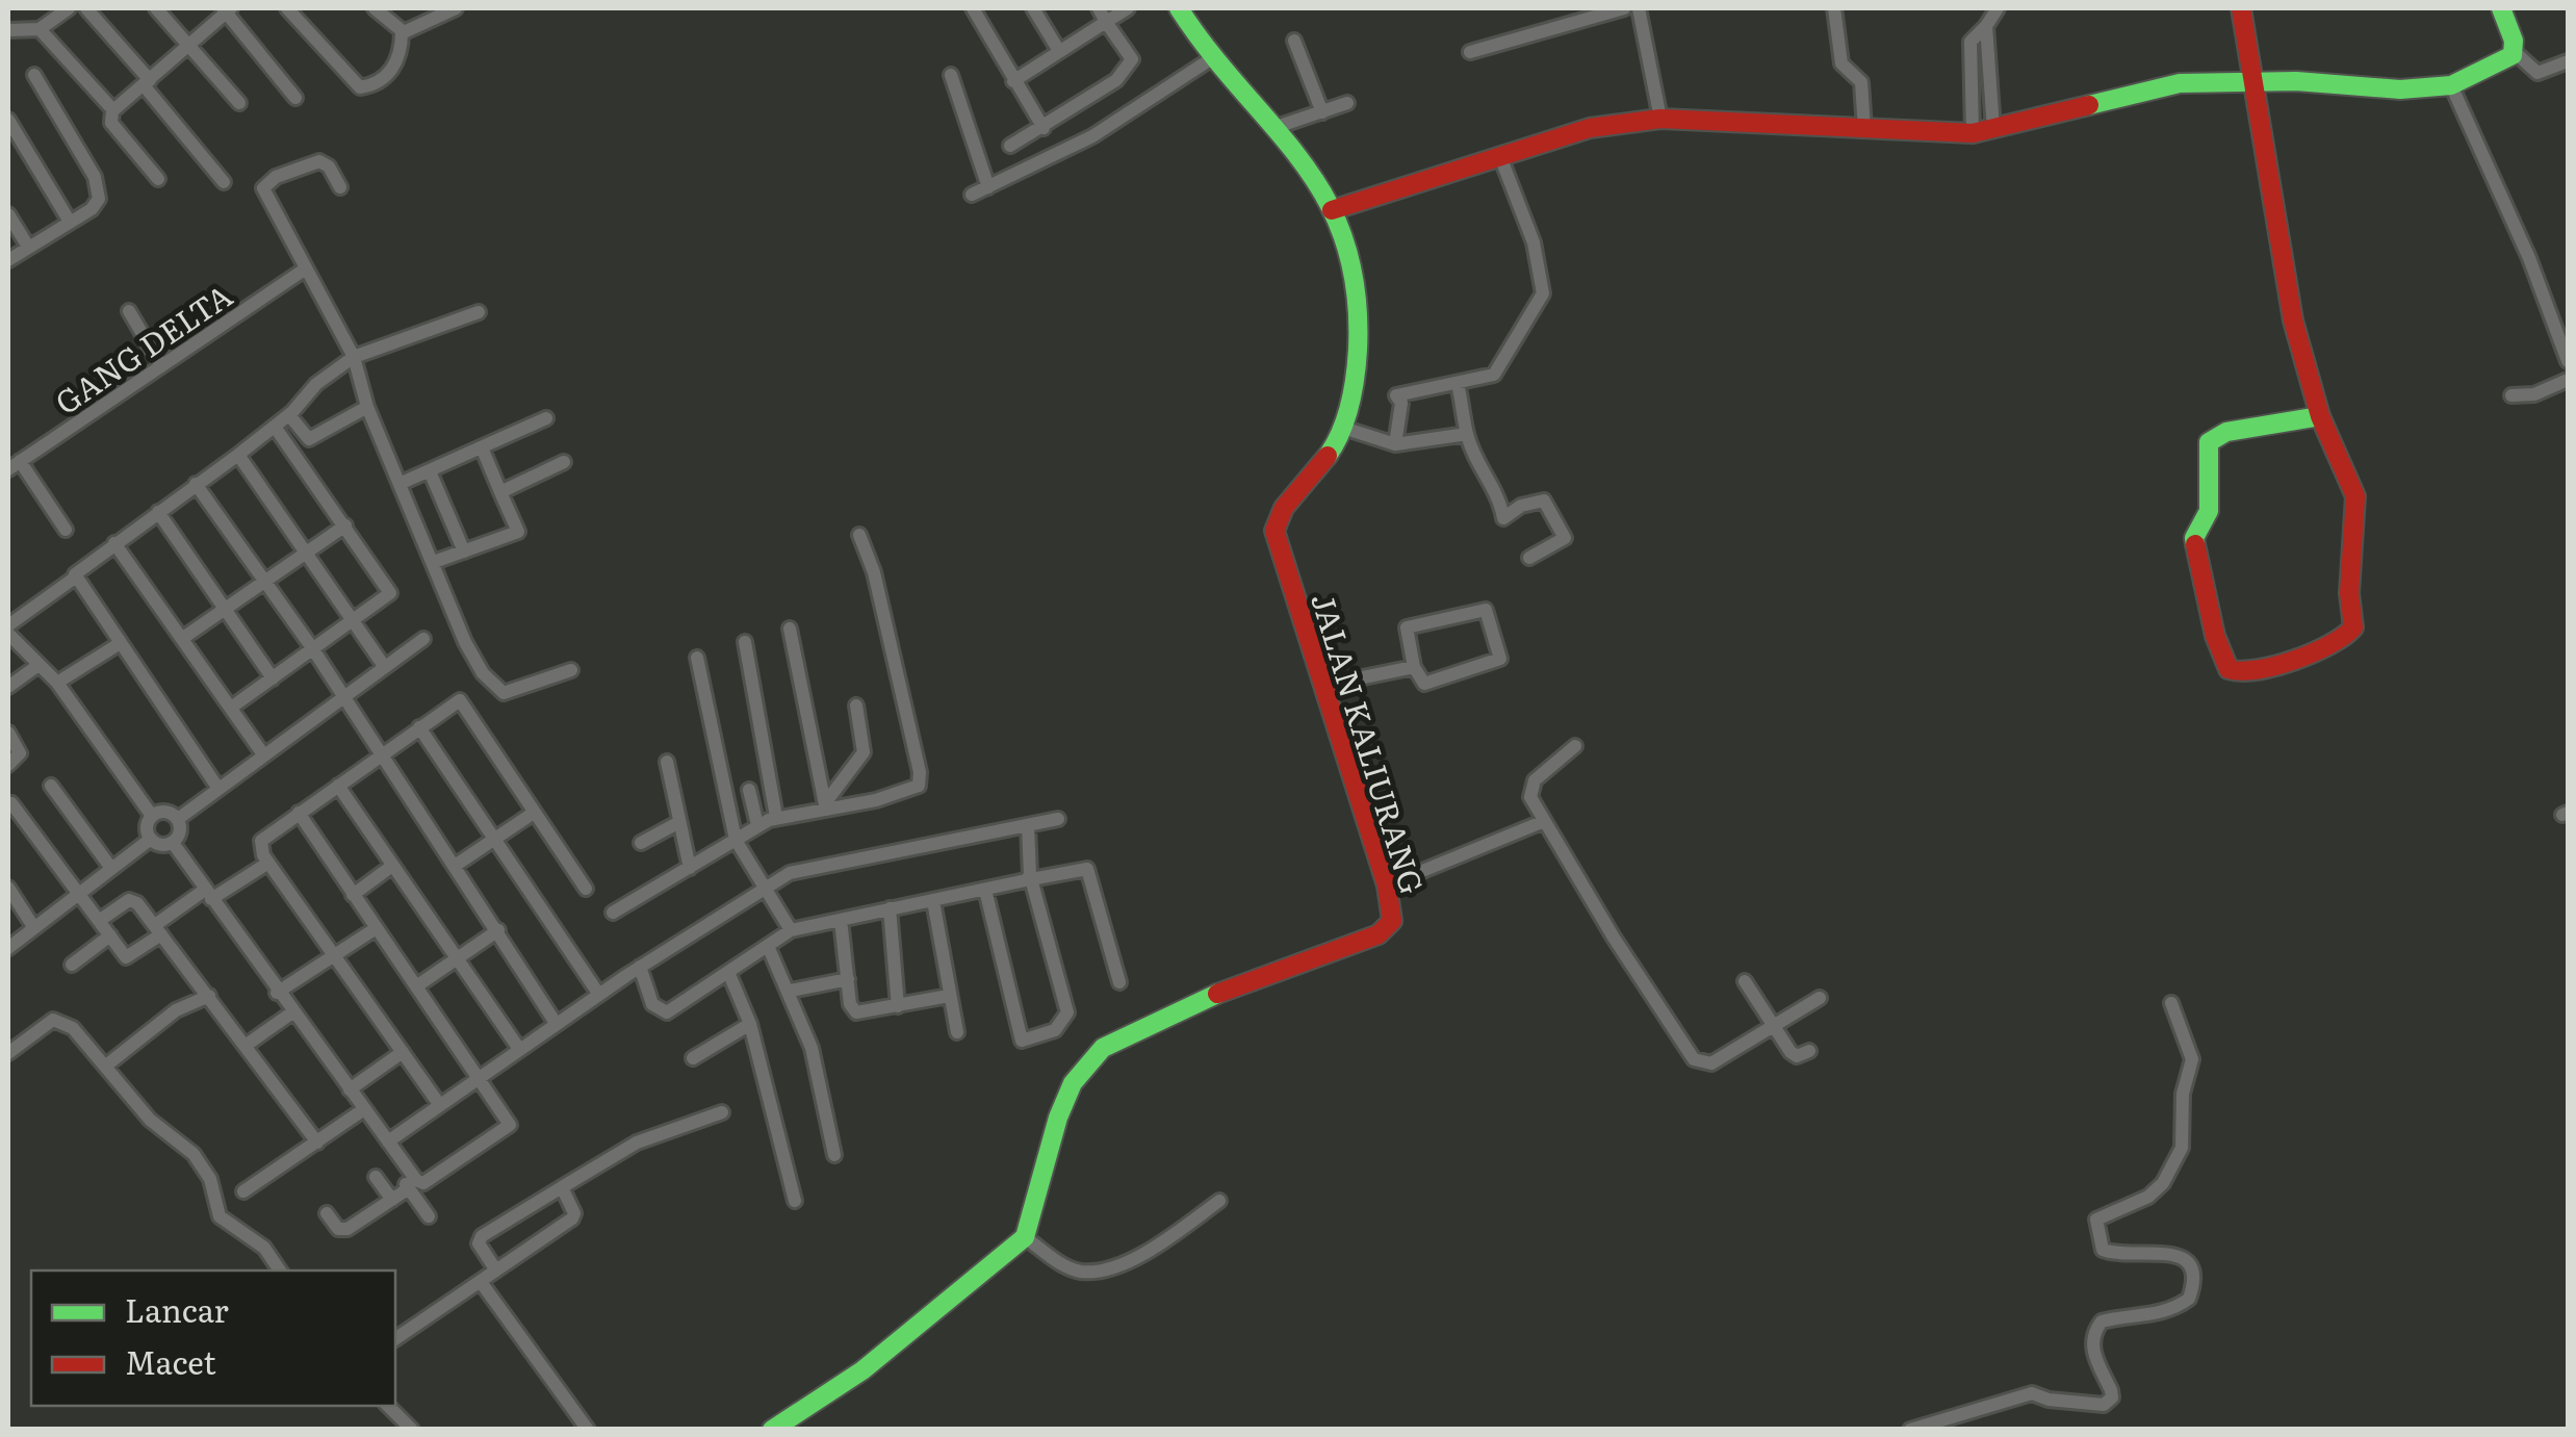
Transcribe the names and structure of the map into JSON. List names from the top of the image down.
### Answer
{
  "streets": {
    "street": ["GANG DELTA", "JALAN KALIURANG"]
  },
  "legend": ["Lancar", "Macet"]
}
